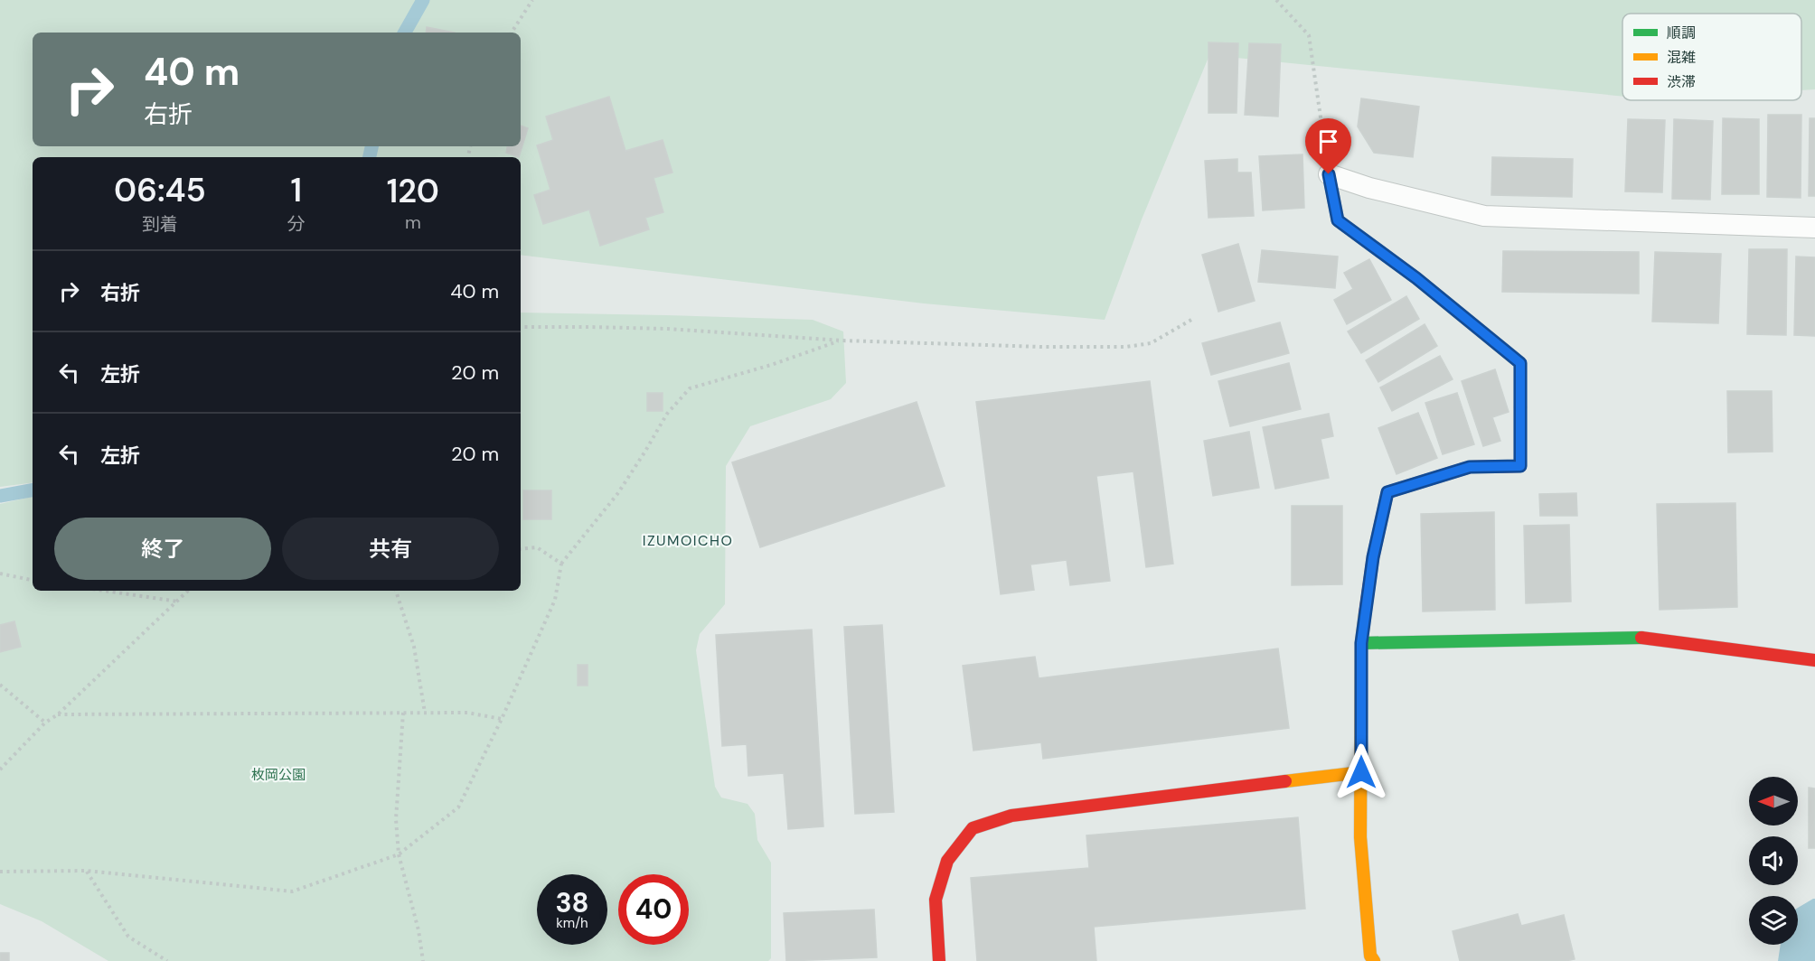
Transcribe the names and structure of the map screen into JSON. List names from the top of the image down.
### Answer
{
  "districts": ["IZUMOICHO"],
  "parks": ["枚岡公園"],
  "legend": ["順調", "混雑", "渋滞"],
  "north": "left",
  "page": {
    "turn": ["40 m", "右折"],
    "eta": [
      "06:45",
      "到着",
      "1",
      "分",
      "120",
      "m"
    ],
    "list": [
      {
        "name": "右折",
        "value": "40 m"
      },
      {
        "name": "左折",
        "value": "20 m"
      },
      {
        "name": "左折",
        "value": "20 m"
      }
    ],
    "buttons": ["終了", "共有"],
    "speed": "38 km/h",
    "limit": "40"
  }
}
